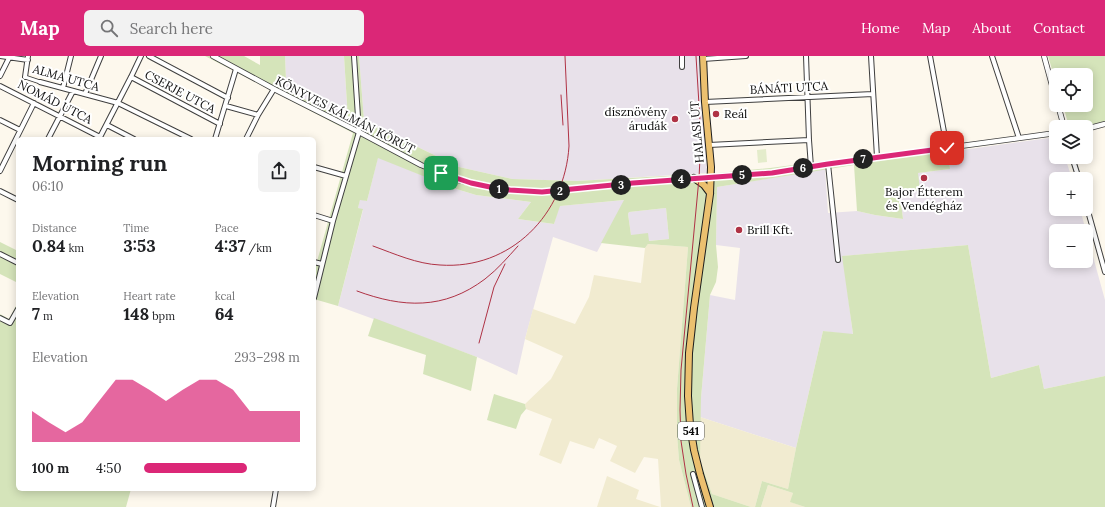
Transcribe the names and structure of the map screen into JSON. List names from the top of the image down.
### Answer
{
  "streets": {
    "main road": ["HALASI ÚT", "541"],
    "street": [
      "ALMA UTCA",
      "BÁNÁTI UTCA",
      "CSERJE UTCA",
      "NOMÁD UTCA",
      "KÖNYVES KÁLMÁN KÖRÚT"
    ]
  },
  "crossings": [
    ["BÁNÁTI UTCA", "HALASI ÚT"],
    ["KÖNYVES KÁLMÁN KÖRÚT", "HALASI ÚT"]
  ],
  "places": [
    "Reál",
    "dísznövény árudák",
    "Bajor Étterem és Vendégház",
    "Brill Kft."
  ],
  "page": {
    "header": "Map",
    "search": "Search here",
    "nav": [
      "Home",
      "Map",
      "About",
      "Contact"
    ],
    "map_buttons": ["+", "−"],
    "heading": ["Morning run", "06:10"],
    "pins": [
      "7",
      "6",
      "5",
      "4",
      "3",
      "1",
      "2"
    ],
    "stats": [
      ["Distance", "0.84 km"],
      ["Time", "3:53"],
      ["Pace", "4:37 /km"],
      ["Elevation", "7 m"],
      ["Heart rate", "148 bpm"],
      ["kcal", "64"]
    ],
    "chart": ["Elevation", "293–298 m"],
    "list": [
      {
        "name": "100 m",
        "note": "4:50"
      }
    ]
  }
}
